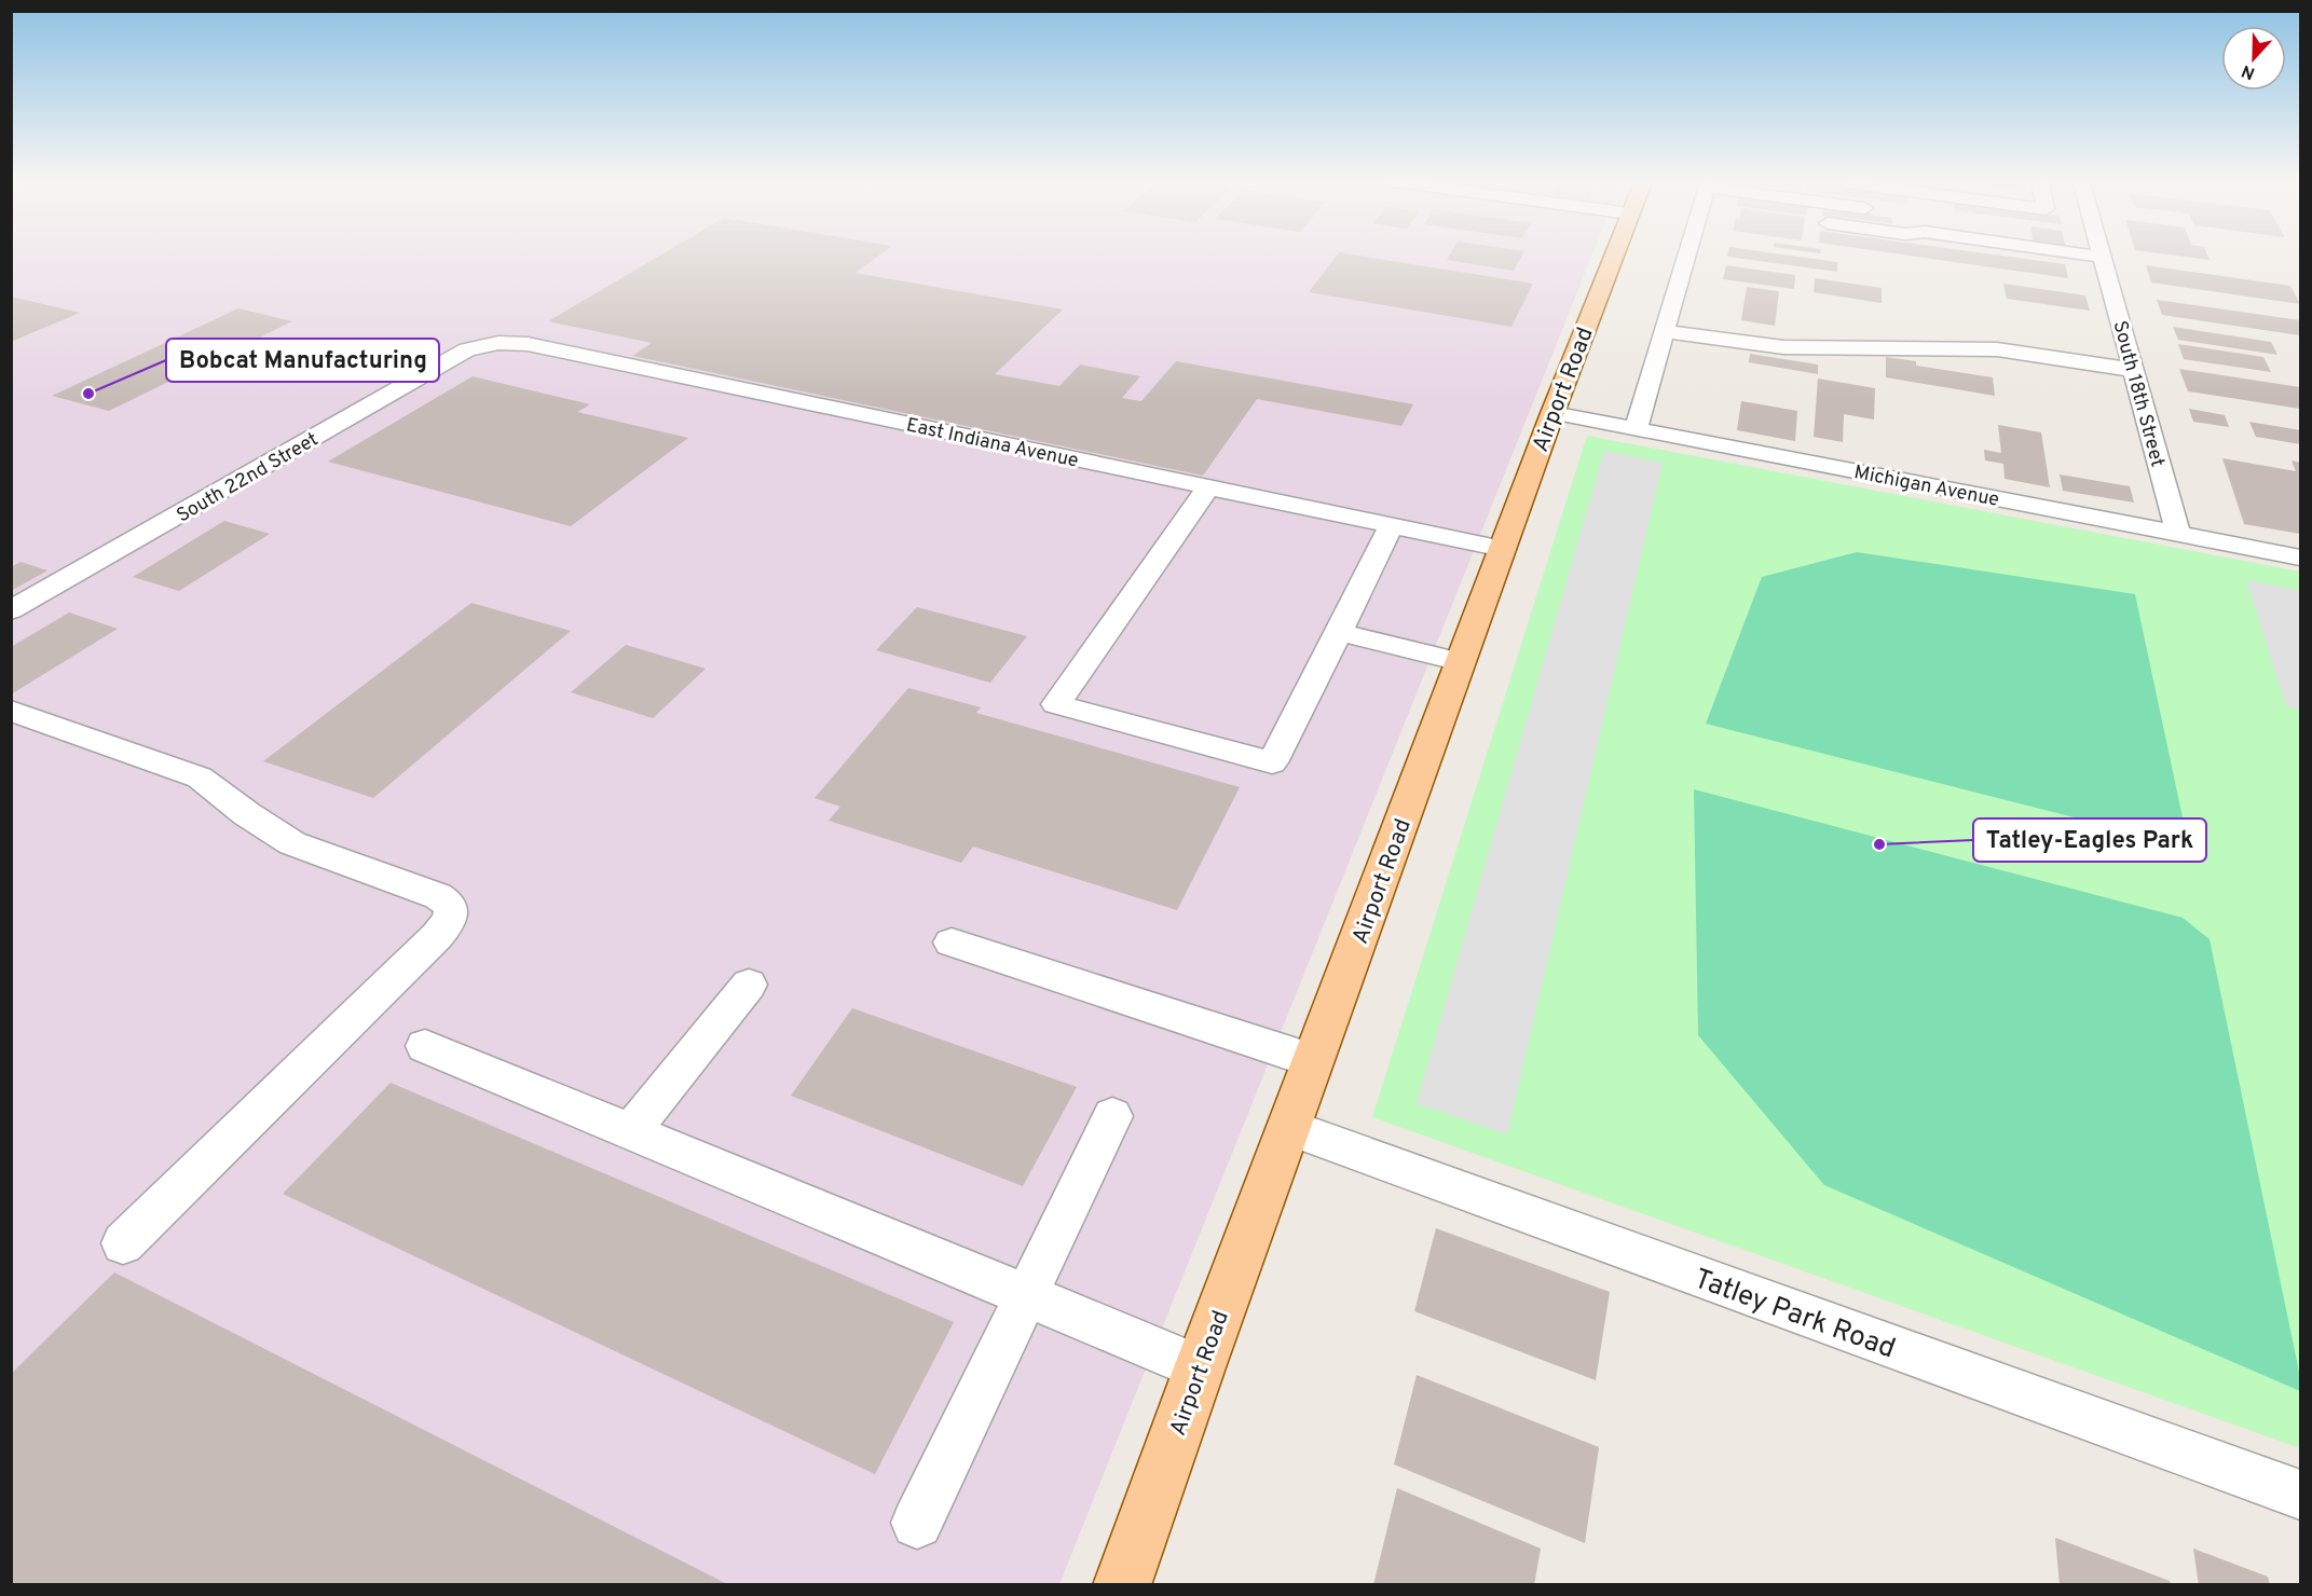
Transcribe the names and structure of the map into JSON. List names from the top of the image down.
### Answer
{
  "streets": {
    "main road": ["Airport Road"],
    "street": [
      "South 18th Street",
      "East Indiana Avenue",
      "South 22nd Street",
      "Michigan Avenue",
      "Tatley Park Road"
    ]
  },
  "crossings": [
    ["Airport Road", "East Indiana Avenue"],
    ["Airport Road", "Michigan Avenue"],
    ["Airport Road", "Tatley Park Road"],
    ["South 18th Street", "Michigan Avenue"],
    ["East Indiana Avenue", "South 22nd Street"]
  ],
  "places": ["Bobcat Manufacturing", "Tatley-Eagles Park"],
  "north": "bottom"
}
